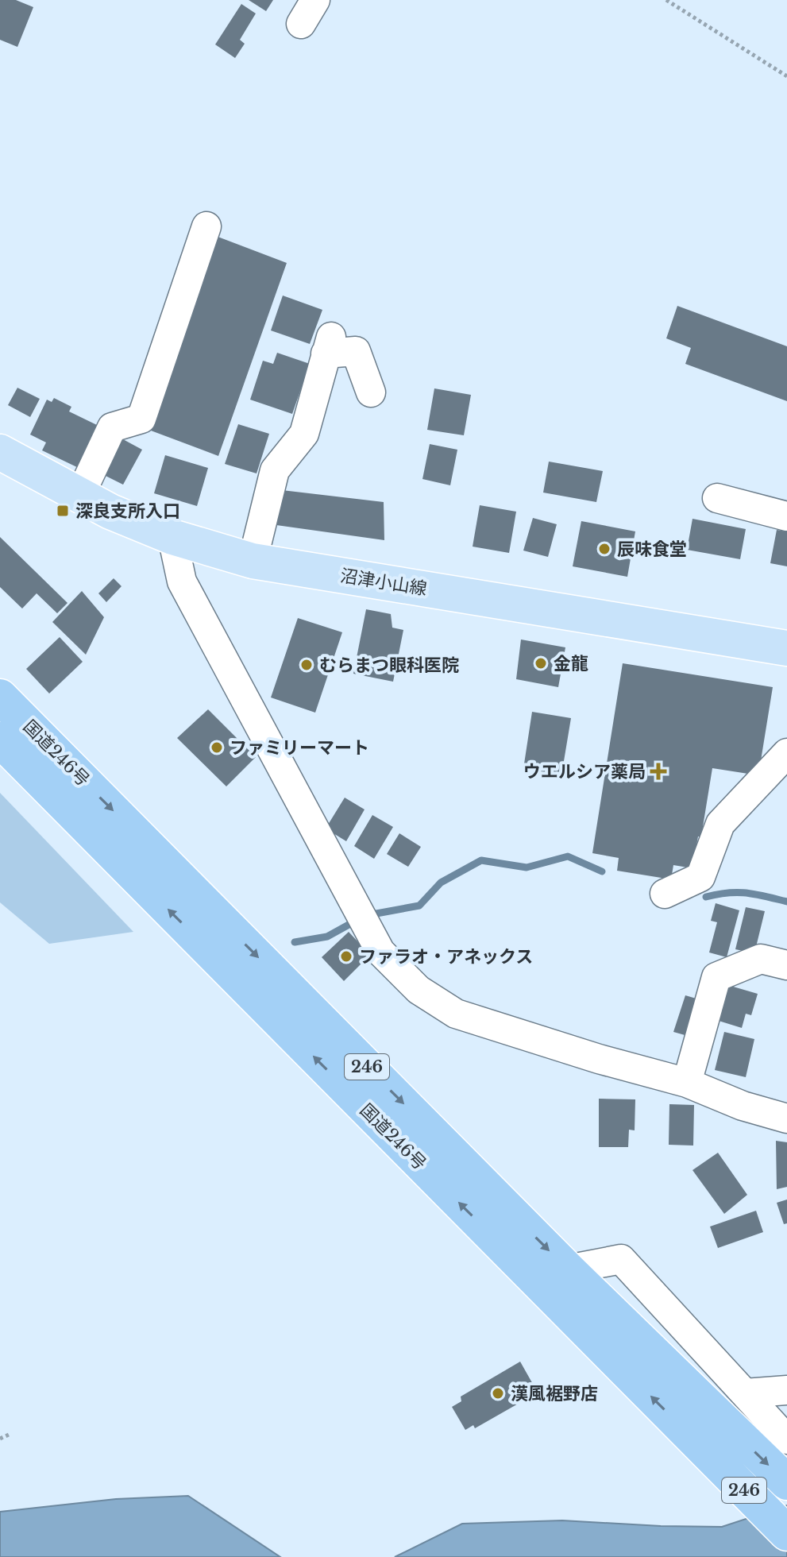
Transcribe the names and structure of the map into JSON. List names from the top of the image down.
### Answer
{
  "streets": {
    "highway": ["国道246号", "246"],
    "main road": ["沼津小山線"]
  },
  "places": {
    "transit": ["深良支所入口"],
    "other": [
      "辰味食堂",
      "金龍",
      "むらまつ眼科医院",
      "ファミリーマート",
      "ファラオ・アネックス",
      "漢風裾野店"
    ],
    "health": ["ウエルシア薬局"]
  }
}
